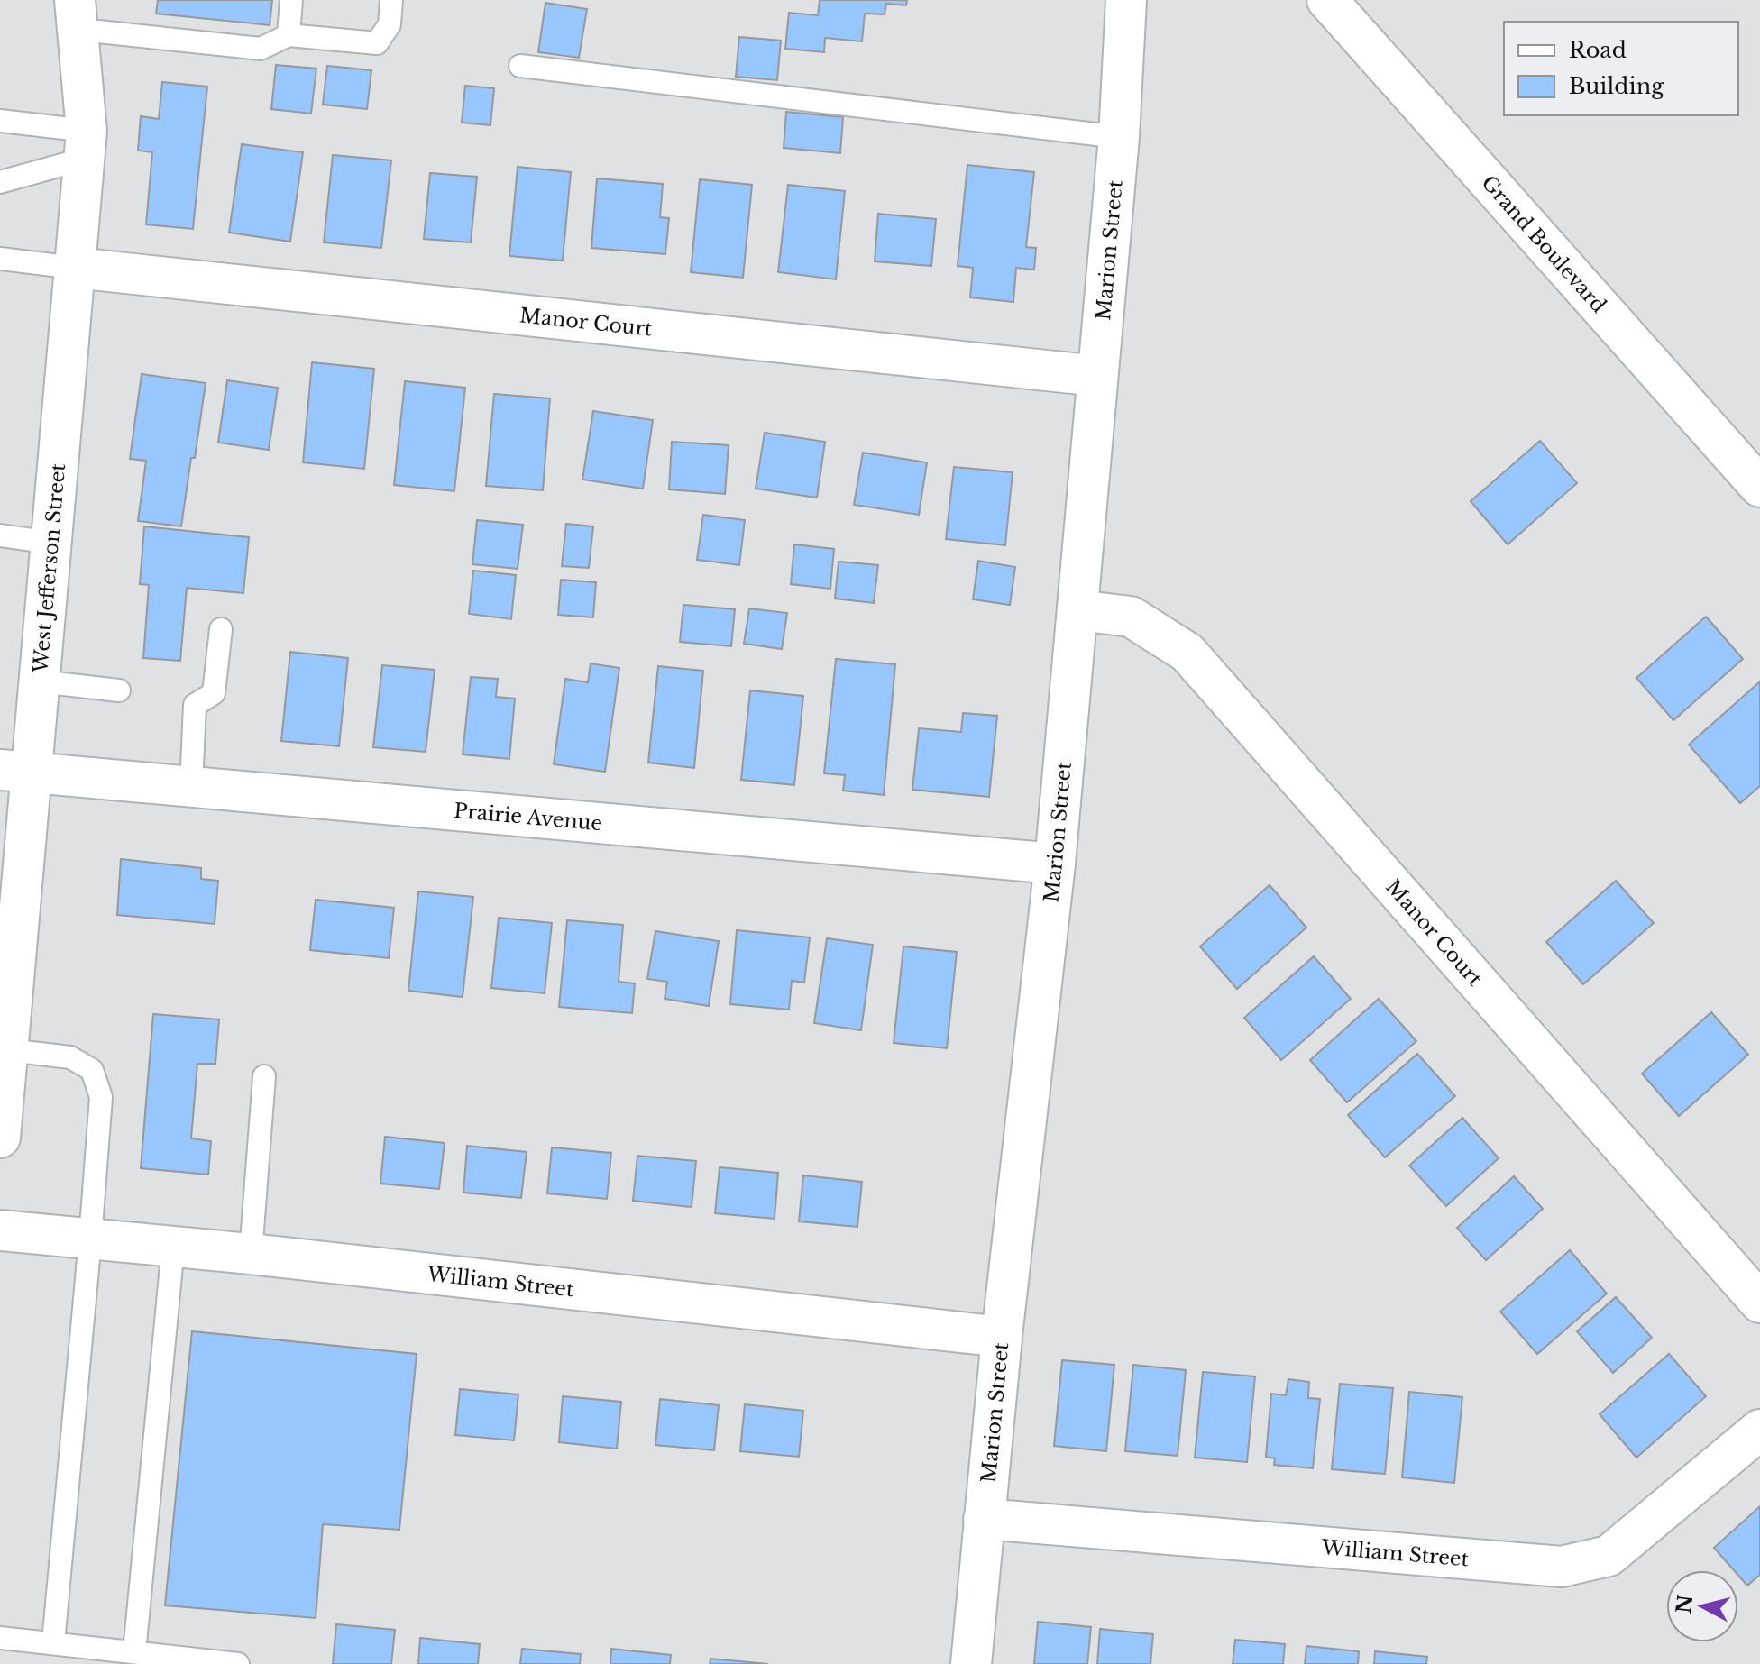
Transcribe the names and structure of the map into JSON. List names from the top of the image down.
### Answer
{
  "streets": {
    "street": [
      "Grand Boulevard",
      "Marion Street",
      "Manor Court",
      "West Jefferson Street",
      "Prairie Avenue",
      "William Street"
    ]
  },
  "crossings": [
    ["Marion Street", "Manor Court"],
    ["Marion Street", "Prairie Avenue"],
    ["Marion Street", "William Street"],
    ["Manor Court", "West Jefferson Street"],
    ["West Jefferson Street", "Prairie Avenue"]
  ],
  "legend": ["Road", "Building"],
  "north": "left"
}
